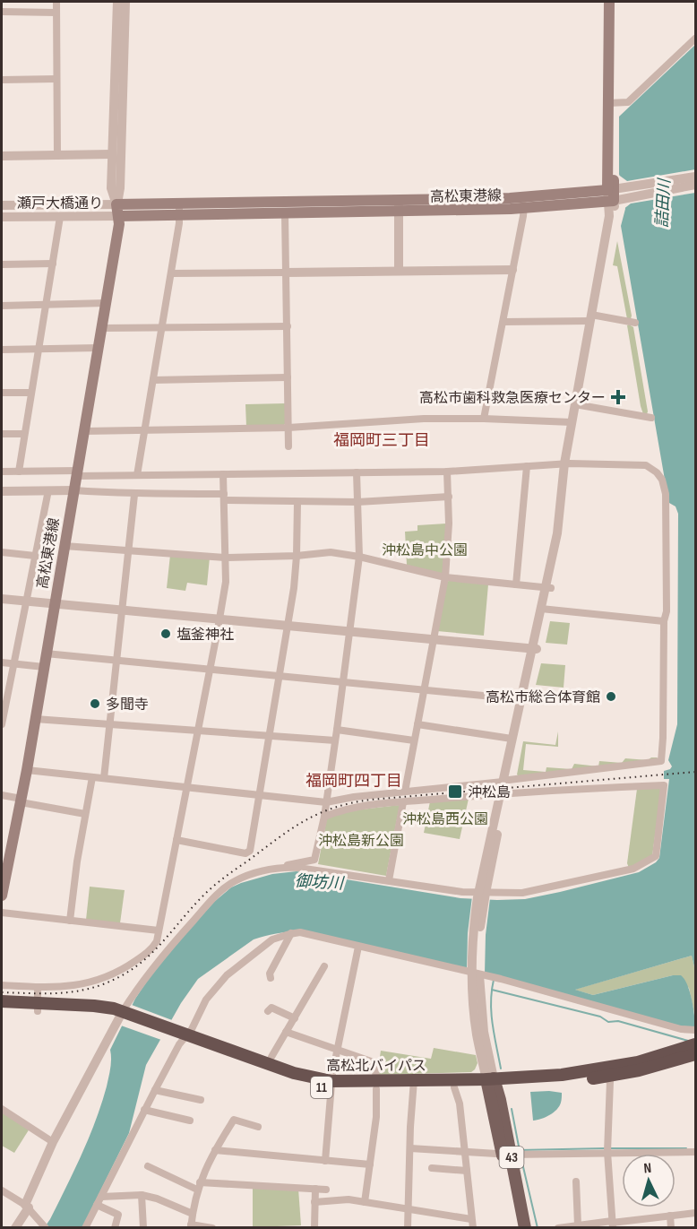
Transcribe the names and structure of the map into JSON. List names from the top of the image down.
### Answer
{
  "streets": {
    "highway": ["高松北バイパス", "11"],
    "main road": ["高松東港線", "43"],
    "street": ["瀬戸大橋通り"]
  },
  "crossings": [
    ["高松東港線", "瀬戸大橋通り"],
    ["高松北バイパス", "43"]
  ],
  "districts": ["福岡町三丁目", "福岡町四丁目"],
  "water": ["詰田川", "御坊川"],
  "parks": ["沖松島中公園", "沖松島西公園", "沖松島新公園"],
  "places": {
    "health": ["高松市歯科救急医療センター"],
    "other": ["塩釜神社", "高松市総合体育館", "多聞寺"],
    "transit": ["沖松島"]
  },
  "north": "top"
}
